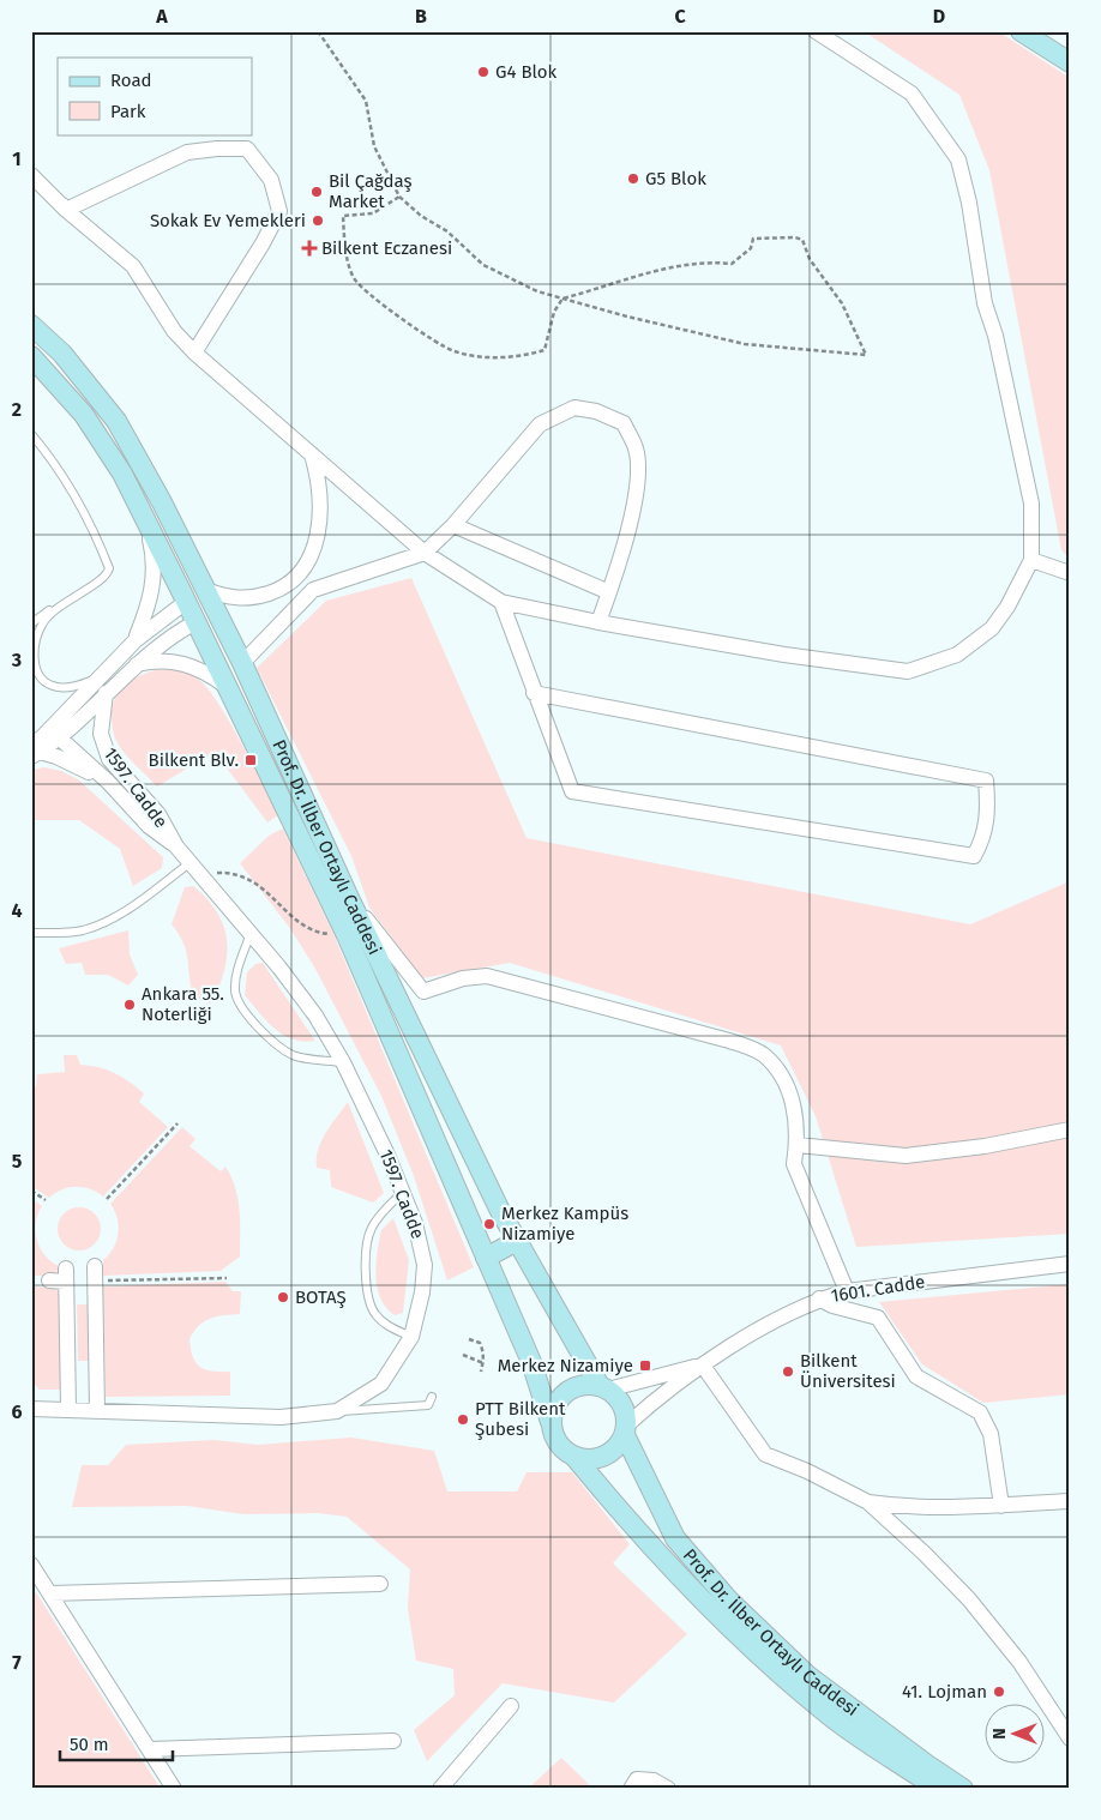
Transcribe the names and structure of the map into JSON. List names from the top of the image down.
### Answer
{
  "streets": {
    "street": ["1597. Cadde", "Prof. Dr. İlber Ortaylı Caddesi", "1601. Cadde"]
  },
  "crossings": [
    ["Prof. Dr. İlber Ortaylı Caddesi", "1601. Cadde"]
  ],
  "places": {
    "other": [
      "G4 Blok",
      "G5 Blok",
      "Bil Çağdaş Market",
      "Sokak Ev Yemekleri",
      "Ankara 55. Noterliği",
      "Merkez Kampüs Nizamiye",
      "BOTAŞ",
      "Bilkent Üniversitesi",
      "PTT Bilkent Şubesi",
      "41. Lojman"
    ],
    "health": ["Bilkent Eczanesi"],
    "transit": ["Bilkent Blv.", "Merkez Nizamiye"]
  },
  "legend": ["Road", "Park"],
  "scale_bar": "50 m",
  "north": "left",
  "grid": {
    "columns": [
      "A",
      "B",
      "C",
      "D"
    ],
    "rows": [
      "1",
      "2",
      "3",
      "4",
      "5",
      "6",
      "7"
    ]
  }
}
